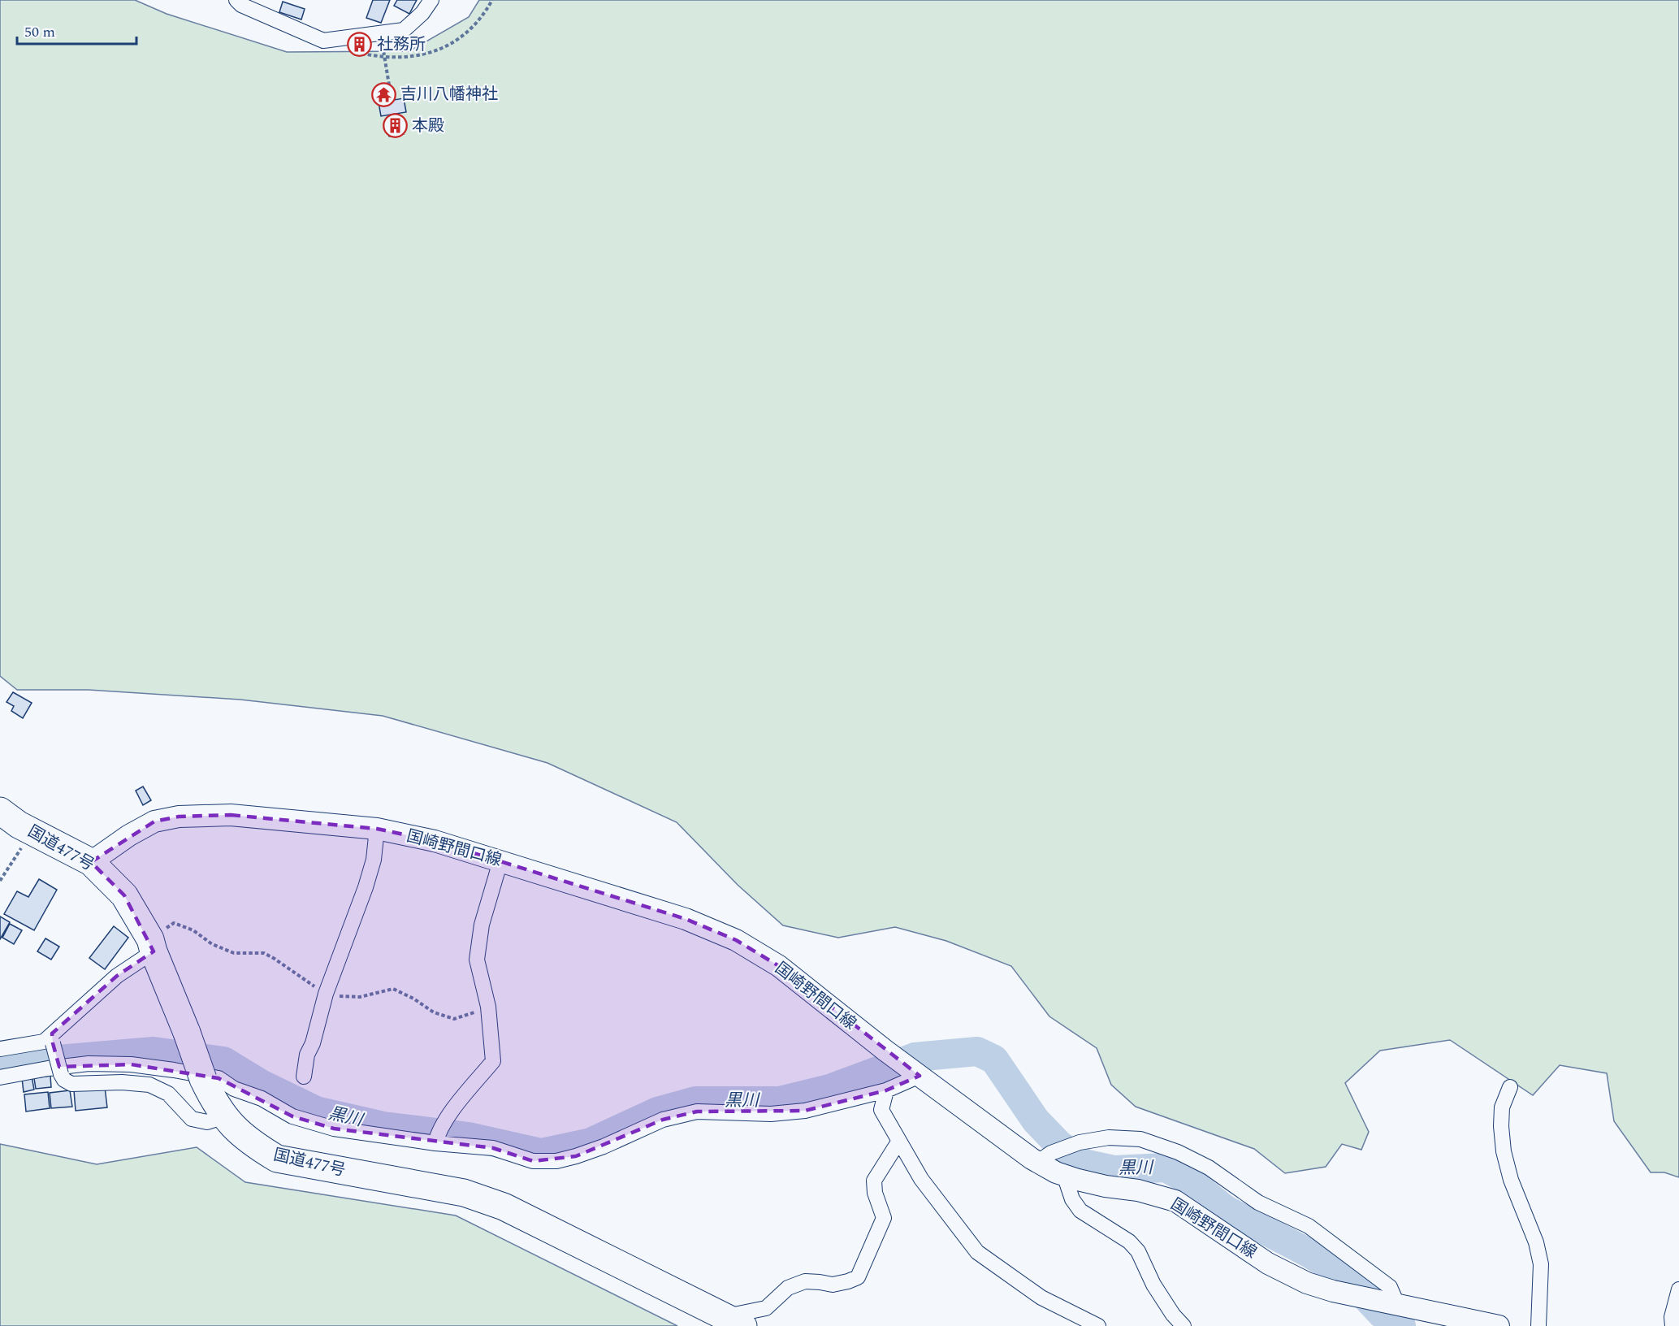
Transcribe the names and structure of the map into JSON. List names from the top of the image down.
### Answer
{
  "streets": {
    "highway": ["国道477号"],
    "main road": ["国崎野間口線"]
  },
  "crossings": [
    ["国道477号", "国崎野間口線"]
  ],
  "water": ["黒川"],
  "places": {
    "building": ["社務所", "本殿"],
    "temple": ["吉川八幡神社"]
  },
  "scale_bar": "50 m"
}
